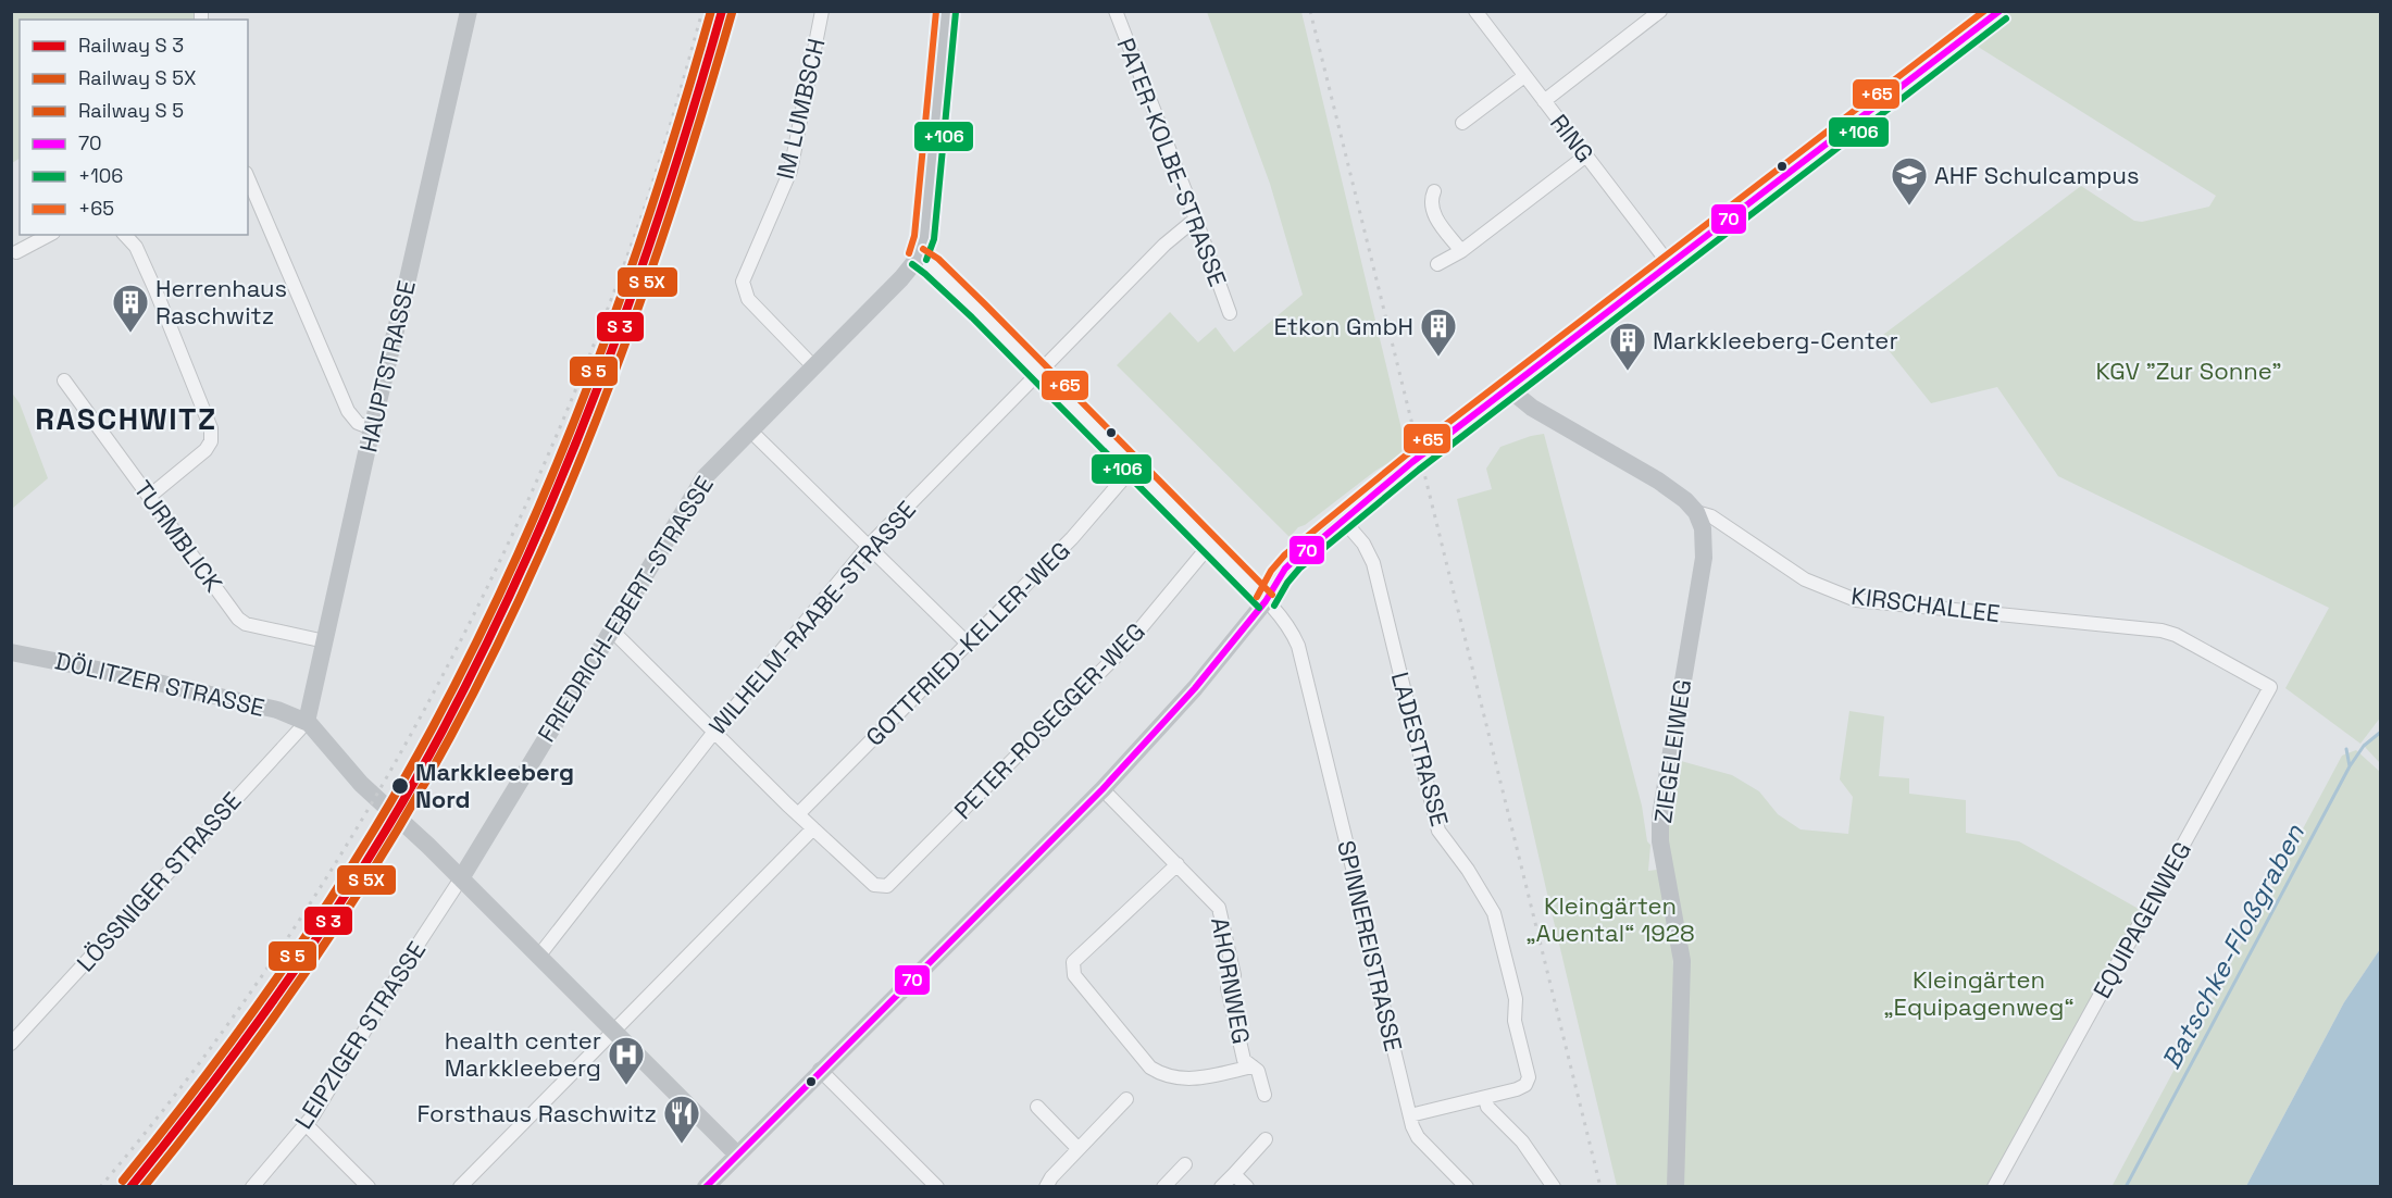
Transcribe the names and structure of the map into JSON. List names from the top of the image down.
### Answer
{
  "streets": {
    "main road": [
      "HAUPTSTRASSE",
      "KIRSCHALLEE",
      "FRIEDRICH-EBERT-STRASSE",
      "DÖLITZER STRASSE",
      "ZIEGELEIWEG"
    ],
    "street": [
      "IM LUMBSCH",
      "RING",
      "PATER-KOLBE-STRASSE",
      "TURMBLICK",
      "WILHELM-RAABE-STRASSE",
      "GOTTFRIED-KELLER-WEG",
      "PETER-ROSEGGER-WEG",
      "LADESTRASSE",
      "LÖSSNIGER STRASSE",
      "EQUIPAGENWEG",
      "SPINNEREISTRASSE",
      "AHORNWEG",
      "LEIPZIGER STRASSE"
    ]
  },
  "crossings": [
    ["IM LUMBSCH", "FRIEDRICH-EBERT-STRASSE"],
    ["PATER-KOLBE-STRASSE", "WILHELM-RAABE-STRASSE"],
    ["HAUPTSTRASSE", "TURMBLICK"],
    ["HAUPTSTRASSE", "DÖLITZER STRASSE"],
    ["HAUPTSTRASSE", "LÖSSNIGER STRASSE"],
    ["KIRSCHALLEE", "ZIEGELEIWEG"],
    ["KIRSCHALLEE", "EQUIPAGENWEG"],
    ["FRIEDRICH-EBERT-STRASSE", "SPINNEREISTRASSE"],
    ["FRIEDRICH-EBERT-STRASSE", "LEIPZIGER STRASSE"],
    ["WILHELM-RAABE-STRASSE", "SPINNEREISTRASSE"],
    ["GOTTFRIED-KELLER-WEG", "SPINNEREISTRASSE"],
    ["DÖLITZER STRASSE", "LÖSSNIGER STRASSE"],
    ["PETER-ROSEGGER-WEG", "SPINNEREISTRASSE"]
  ],
  "districts": ["RASCHWITZ"],
  "water": ["Batschke‐Floßgraben"],
  "parks": ["KGV \"Zur Sonne\"", "Kleingärten „Auental“ 1928", "Kleingärten „Equipagenweg“"],
  "places": {
    "school or university": ["AHF Schulcampus"],
    "building": ["Herrenhaus Raschwitz", "Etkon GmbH", "Markkleeberg-Center"],
    "other": ["Markkleeberg Nord"],
    "hospital": ["health center Markkleeberg"],
    "restaurant": ["Forsthaus Raschwitz"]
  },
  "lines": ["transit line 70", "transit line +65", "transit line +106"],
  "legend": [
    "Railway S 3",
    "Railway S 5X",
    "Railway S 5",
    "70",
    "+106",
    "+65"
  ]
}
